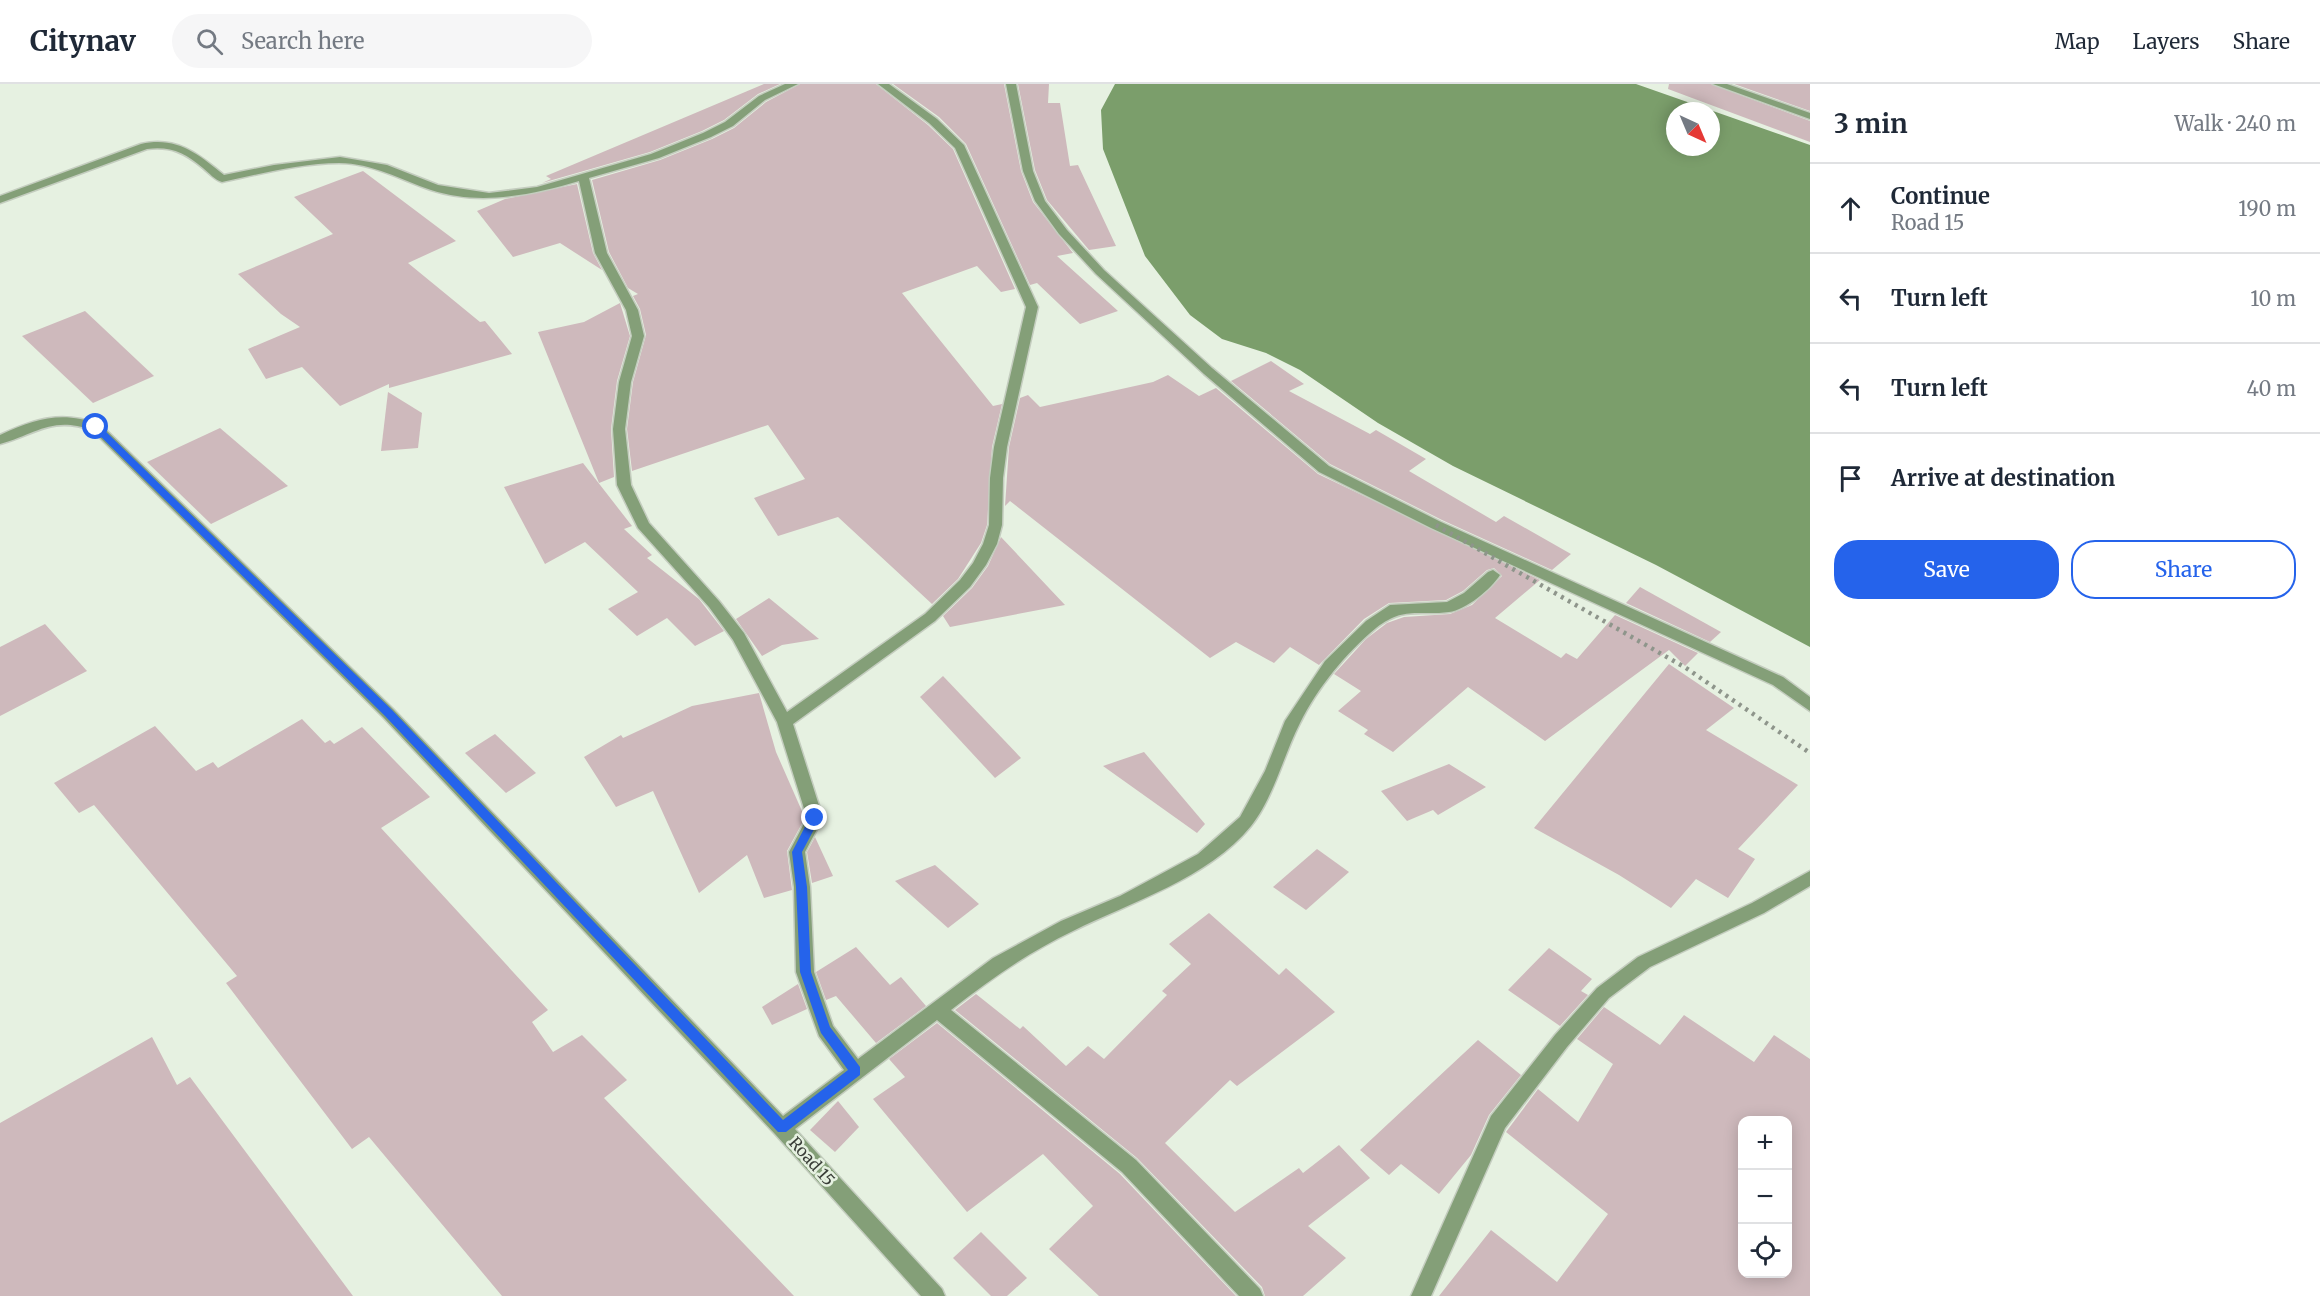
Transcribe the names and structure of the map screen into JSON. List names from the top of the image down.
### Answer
{
  "streets": {
    "street": ["Road 15"]
  },
  "north": "bottom right",
  "page": {
    "header": "Citynav",
    "search": "Search here",
    "nav": ["Map", "Layers", "Share"],
    "heading": ["3 min", "Walk · 240 m"],
    "list": [
      ["Continue", "Road 15", "190 m"],
      ["Turn left", "10 m"],
      ["Turn left", "40 m"],
      "Arrive at destination"
    ],
    "buttons": ["Save", "Share"],
    "map_buttons": ["+", "−"]
  }
}
